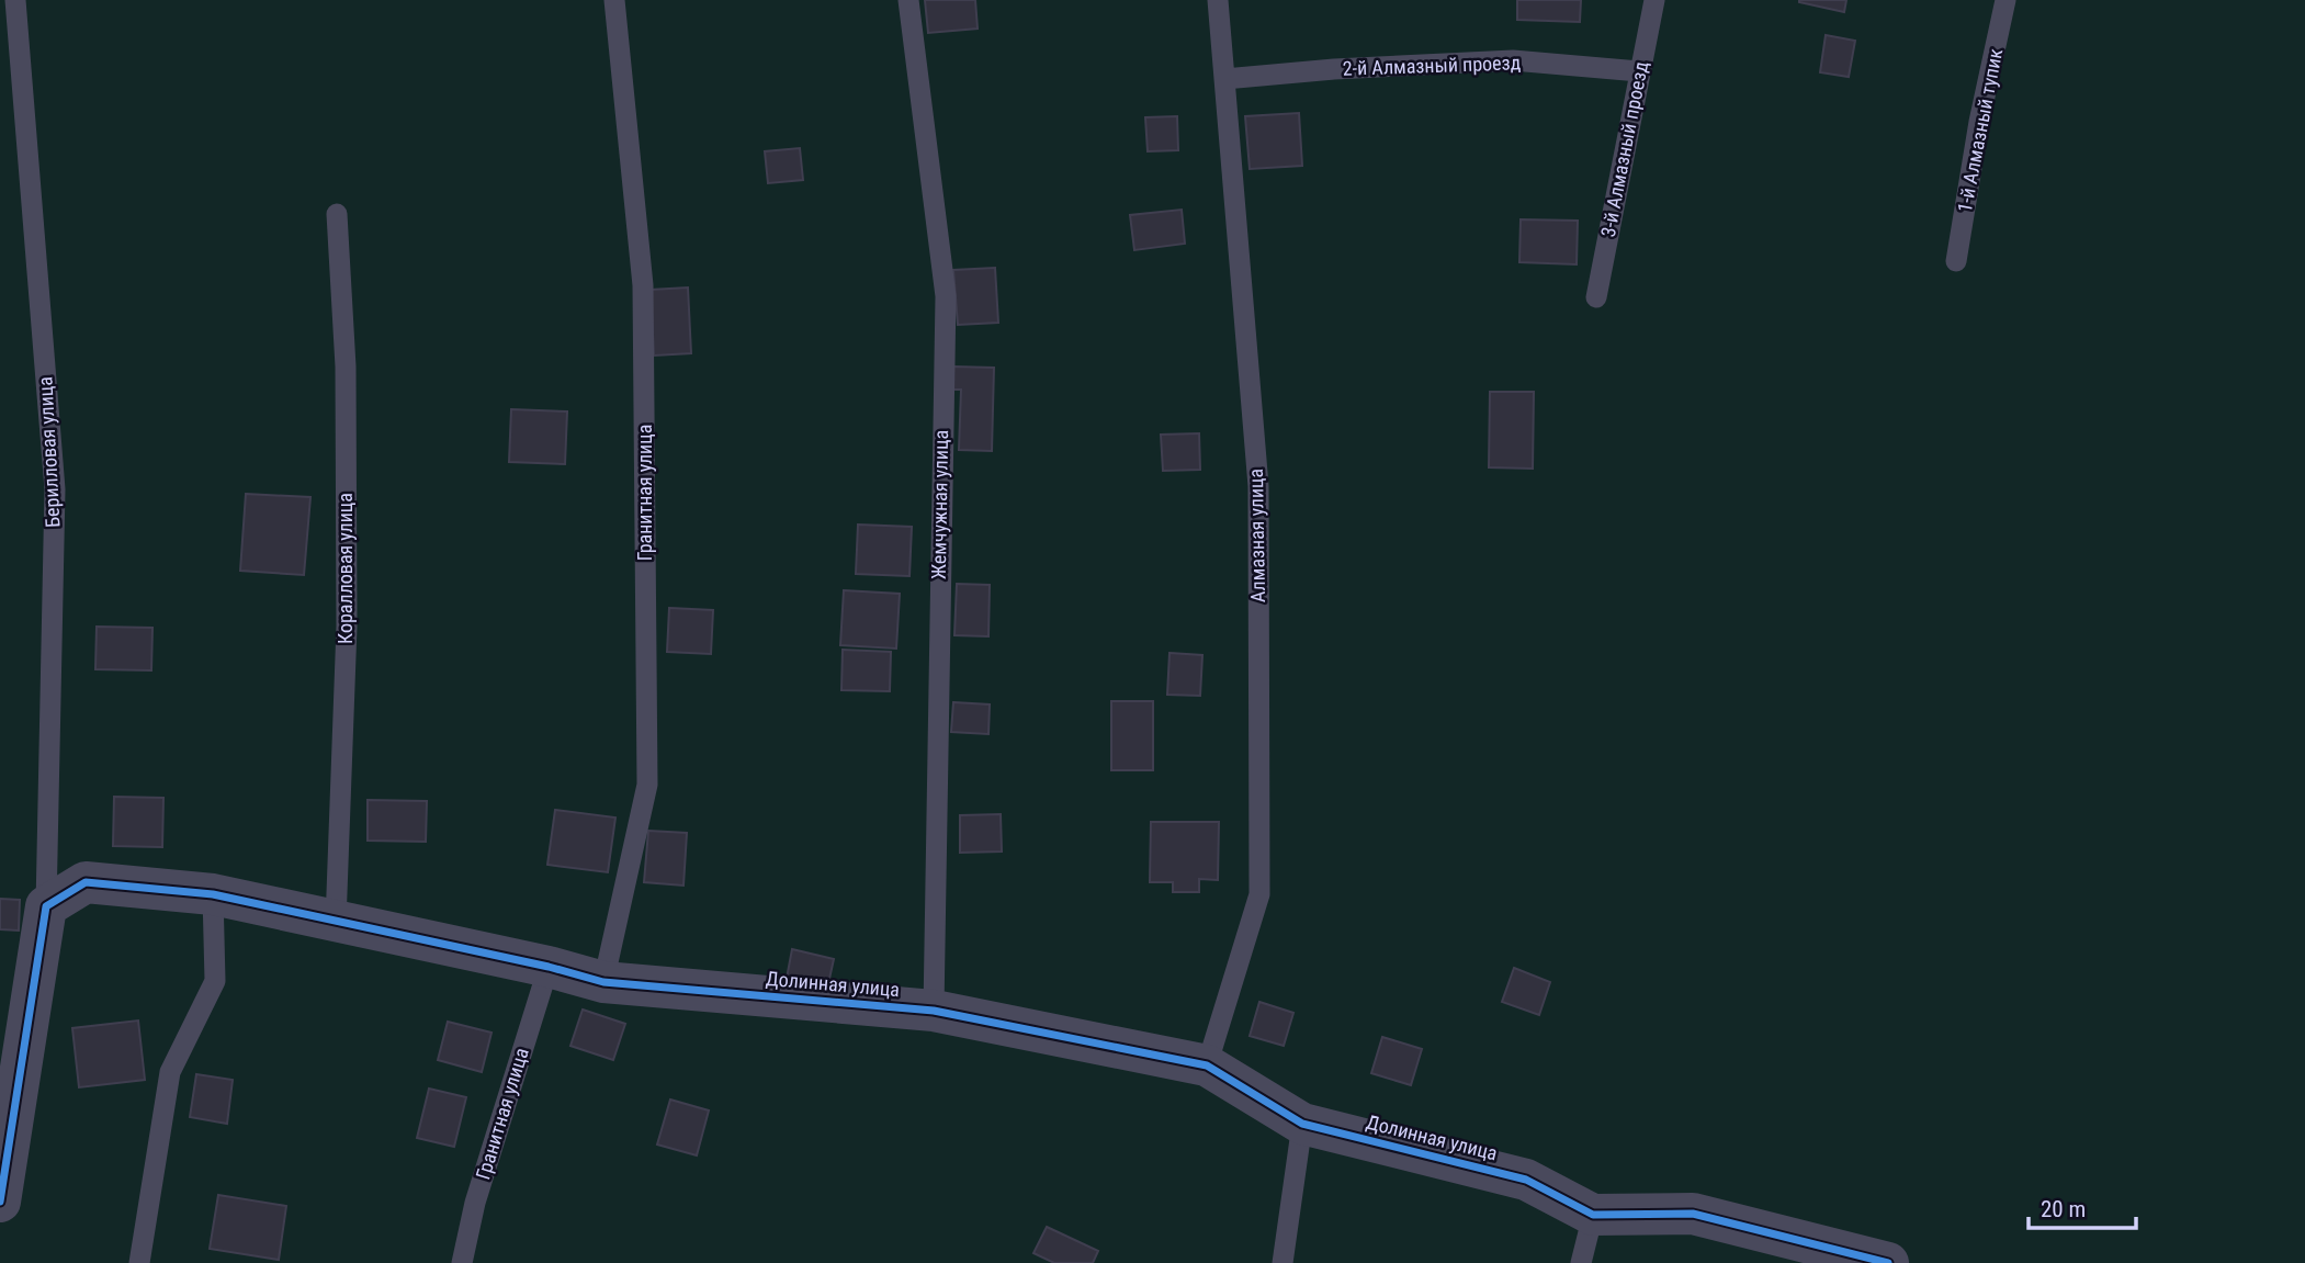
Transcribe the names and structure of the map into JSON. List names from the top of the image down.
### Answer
{
  "streets": {
    "street": ["Долинная улица"],
    "lane": [
      "2-й Алмазный проезд",
      "1-й Алмазный тупик",
      "3-й Алмазный проезд",
      "Берилловая улица",
      "Гранитная улица",
      "Жемчужная улица",
      "Алмазная улица",
      "Коралловая улица"
    ]
  },
  "crossings": [
    ["2-й Алмазный проезд", "3-й Алмазный проезд"],
    ["2-й Алмазный проезд", "Алмазная улица"],
    ["Берилловая улица", "Долинная улица"],
    ["Гранитная улица", "Долинная улица"],
    ["Жемчужная улица", "Долинная улица"],
    ["Алмазная улица", "Долинная улица"],
    ["Коралловая улица", "Долинная улица"]
  ],
  "scale_bar": "20 m"
}
